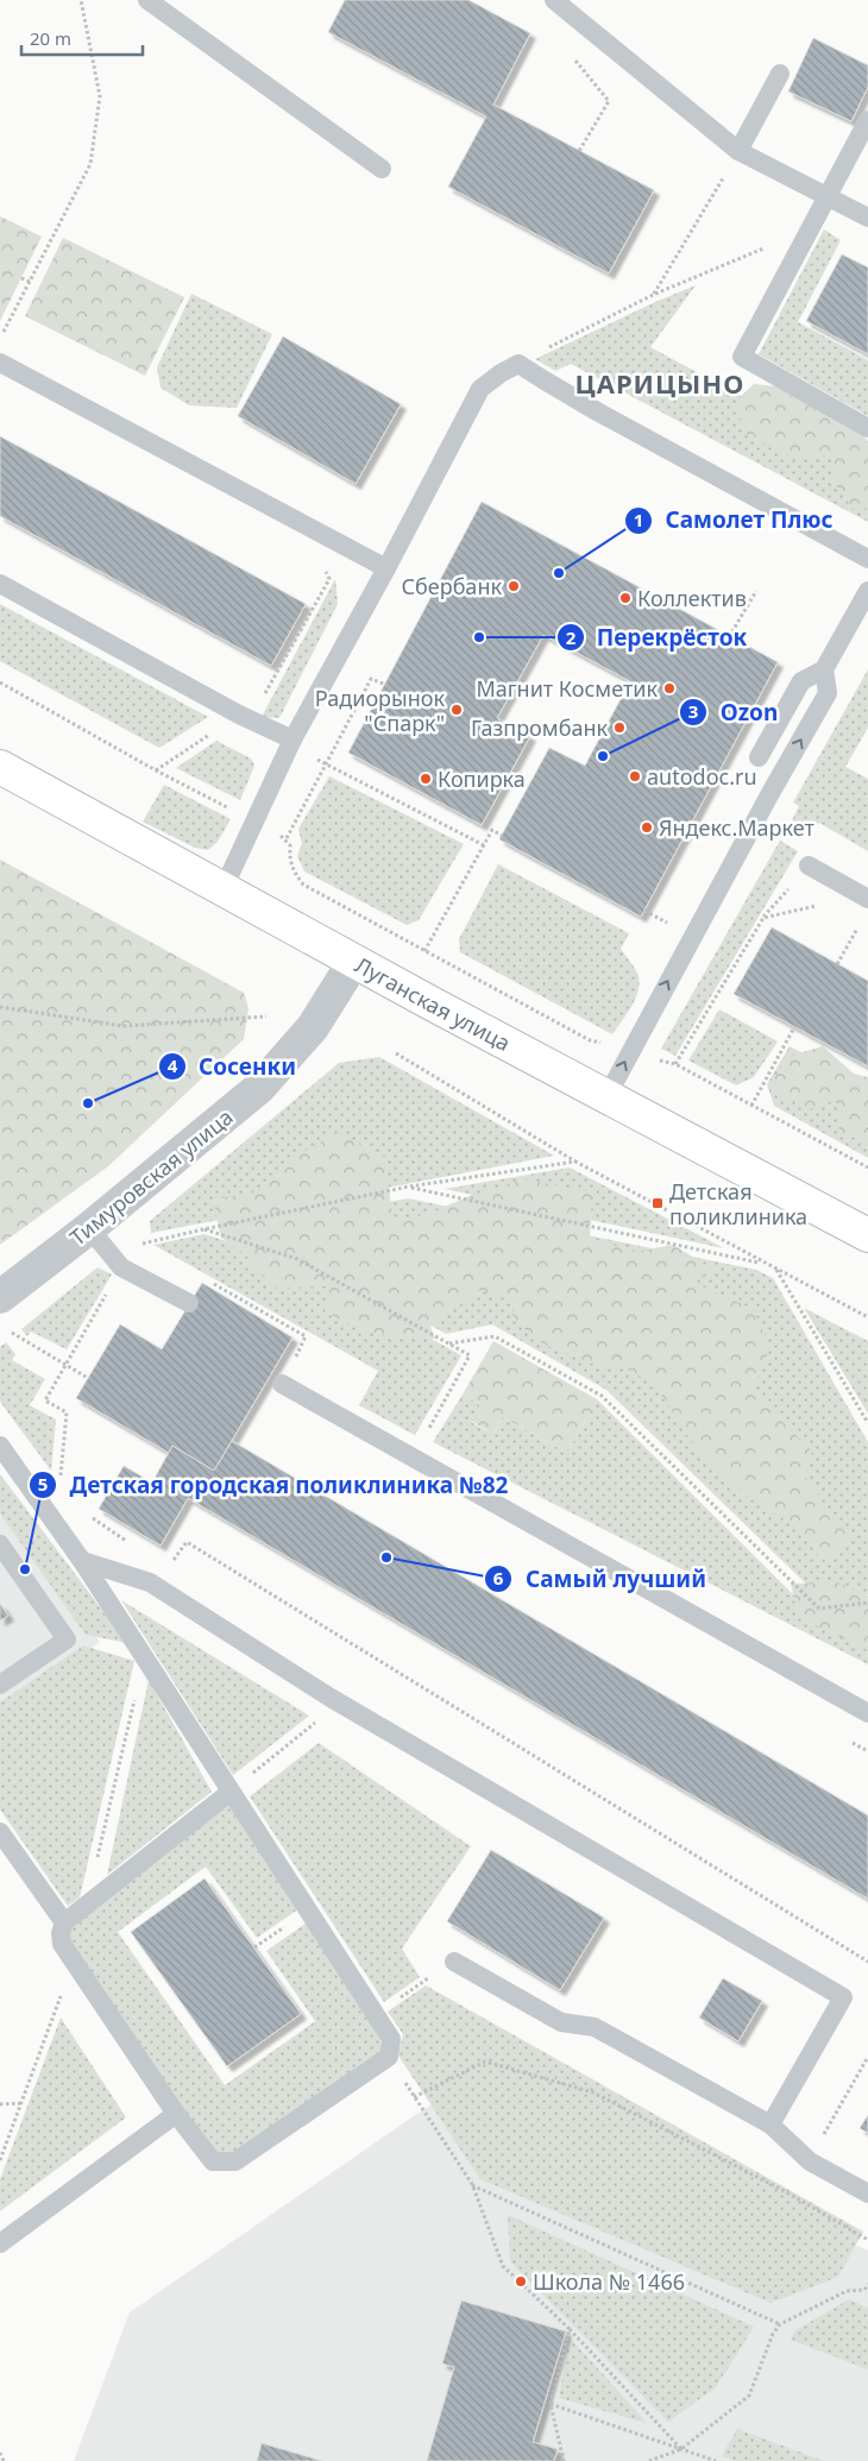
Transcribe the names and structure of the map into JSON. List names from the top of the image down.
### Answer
{
  "streets": {
    "main road": ["Луганская улица"],
    "street": ["Тимуровская улица"]
  },
  "crossings": [
    ["Луганская улица", "Тимуровская улица"]
  ],
  "districts": ["ЦАРИЦЫНО"],
  "places": {
    "other": [
      "Самолет Плюс",
      "Сбербанк",
      "Коллектив",
      "Перекрёсток",
      "Магнит Косметик",
      "Радиорынок \"Спарк\"",
      "Газпромбанк",
      "Ozon",
      "autodoc.ru",
      "Копирка",
      "Яндекс.Маркет",
      "Сосенки",
      "Самый лучший",
      "Детская городская поликлиника №82",
      "Школа № 1466"
    ],
    "transit": ["Детская поликлиника"]
  },
  "scale_bar": "20 m"
}
